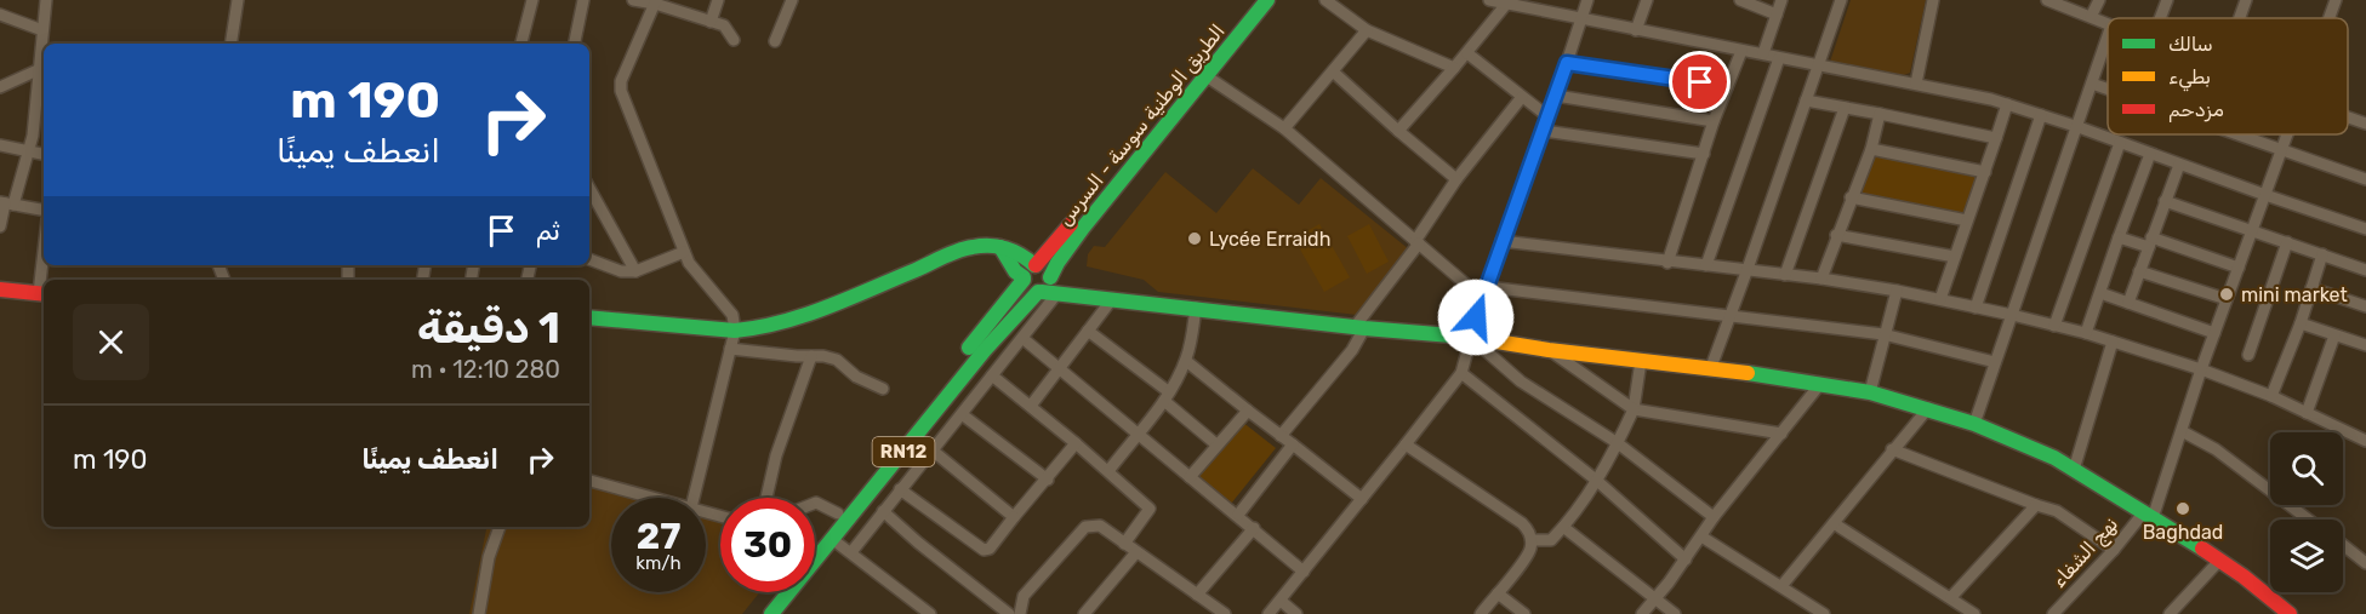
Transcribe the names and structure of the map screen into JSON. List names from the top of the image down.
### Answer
{
  "streets": {
    "main road": ["الطريق الوطنية سوسة - السرس", "RN12"],
    "street": ["نهج الشفاء"]
  },
  "crossings": [
    ["الطريق الوطنية سوسة - السرس", "RN12"]
  ],
  "places": ["Lycée Erraidh", "mini market", "Baghdad"],
  "legend": ["سالك", "بطيء", "مزدحم"],
  "page": {
    "turn": ["190 m", "انعطف يمينًا"],
    "then": "ثم",
    "heading": ["1 دقيقة", "280 m · 12:10"],
    "list": [
      {
        "name": "انعطف يمينًا",
        "value": "190 m"
      }
    ],
    "speed": "27 km/h",
    "limit": "30"
  }
}
